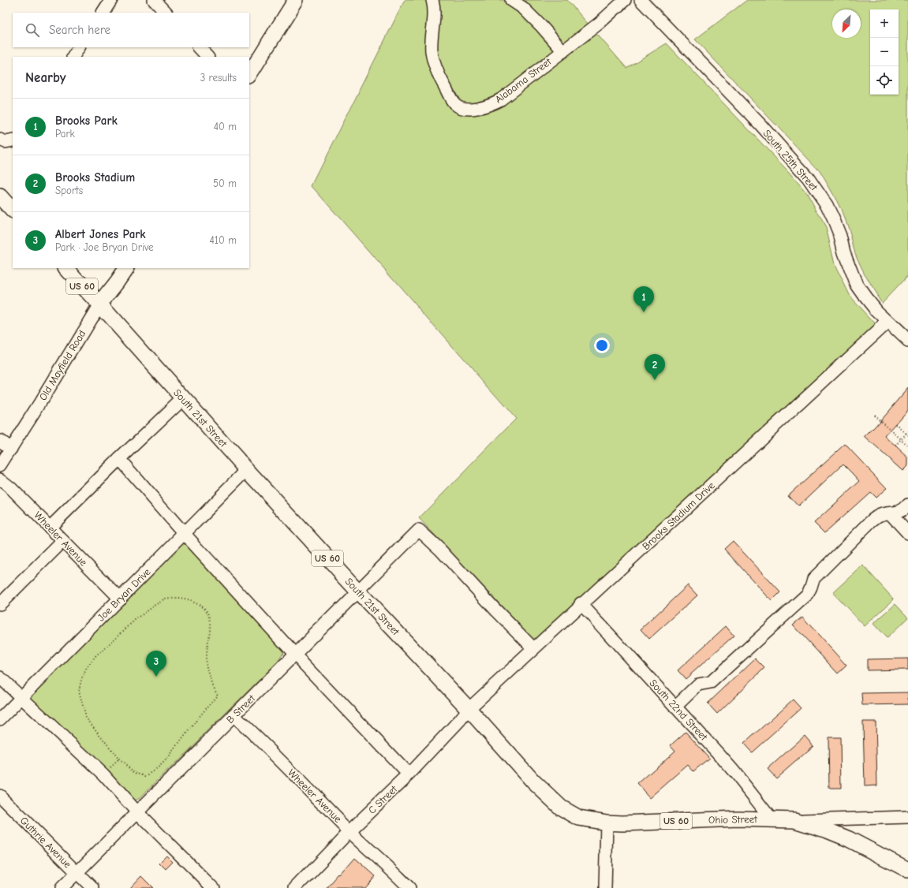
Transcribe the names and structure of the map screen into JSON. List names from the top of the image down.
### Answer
{
  "streets": {
    "main road": [
      "US 60",
      "Old Mayfield Road",
      "South 21st Street",
      "Ohio Street"
    ],
    "street": [
      "Alabama Street",
      "South 25th Street",
      "Brooks Stadium Drive",
      "Wheeler Avenue",
      "Joe Bryan Drive",
      "B Street",
      "South 22nd Street",
      "C Street",
      "Guthrie Avenue"
    ]
  },
  "crossings": [
    ["South 25th Street", "Brooks Stadium Drive"],
    ["US 60", "Old Mayfield Road"],
    ["US 60", "South 21st Street"],
    ["US 60", "Ohio Street"],
    ["Old Mayfield Road", "South 21st Street"],
    ["South 21st Street", "Brooks Stadium Drive"],
    ["South 21st Street", "Joe Bryan Drive"],
    ["South 21st Street", "B Street"],
    ["South 21st Street", "C Street"],
    ["South 21st Street", "Ohio Street"],
    ["Brooks Stadium Drive", "B Street"],
    ["Brooks Stadium Drive", "South 22nd Street"],
    ["Brooks Stadium Drive", "C Street"],
    ["Wheeler Avenue", "Joe Bryan Drive"],
    ["Wheeler Avenue", "B Street"],
    ["Wheeler Avenue", "C Street"],
    ["B Street", "Guthrie Avenue"],
    ["South 22nd Street", "Ohio Street"]
  ],
  "north": "bottom left",
  "page": {
    "map_buttons": ["+", "−"],
    "search": "Search here",
    "heading": ["Nearby", "3 results"],
    "list": [
      {
        "mark": "1",
        "name": "Brooks Park",
        "note": "Park",
        "value": "40 m"
      },
      {
        "mark": "2",
        "name": "Brooks Stadium",
        "note": "Sports",
        "value": "50 m"
      },
      {
        "mark": "3",
        "name": "Albert Jones Park",
        "note": "Park · Joe Bryan Drive",
        "value": "410 m"
      }
    ],
    "pins": ["1", "2", "3"]
  }
}
